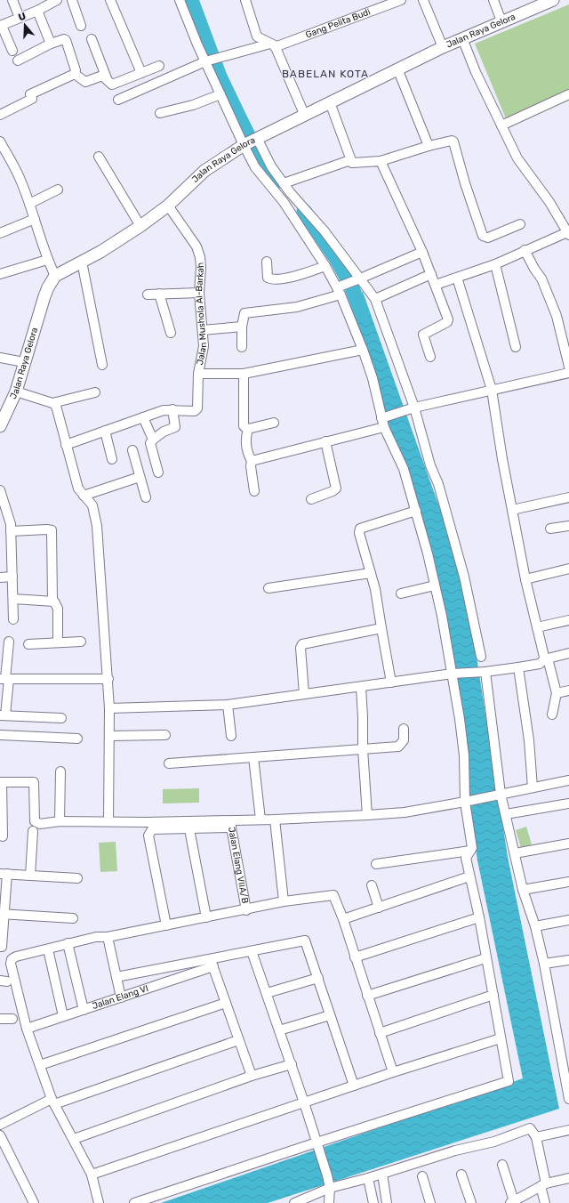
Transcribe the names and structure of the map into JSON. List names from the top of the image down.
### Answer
{
  "streets": {
    "street": [
      "Gang Pelita Budi",
      "Jalan Raya Gelora",
      "Jalan Mushola Al-Barkah",
      "Jalan Elang VIIA/B",
      "Jalan Elang VI"
    ]
  },
  "crossings": [
    ["Jalan Raya Gelora", "Jalan Mushola Al-Barkah"]
  ],
  "districts": ["BABELAN KOTA"],
  "north": "top"
}
